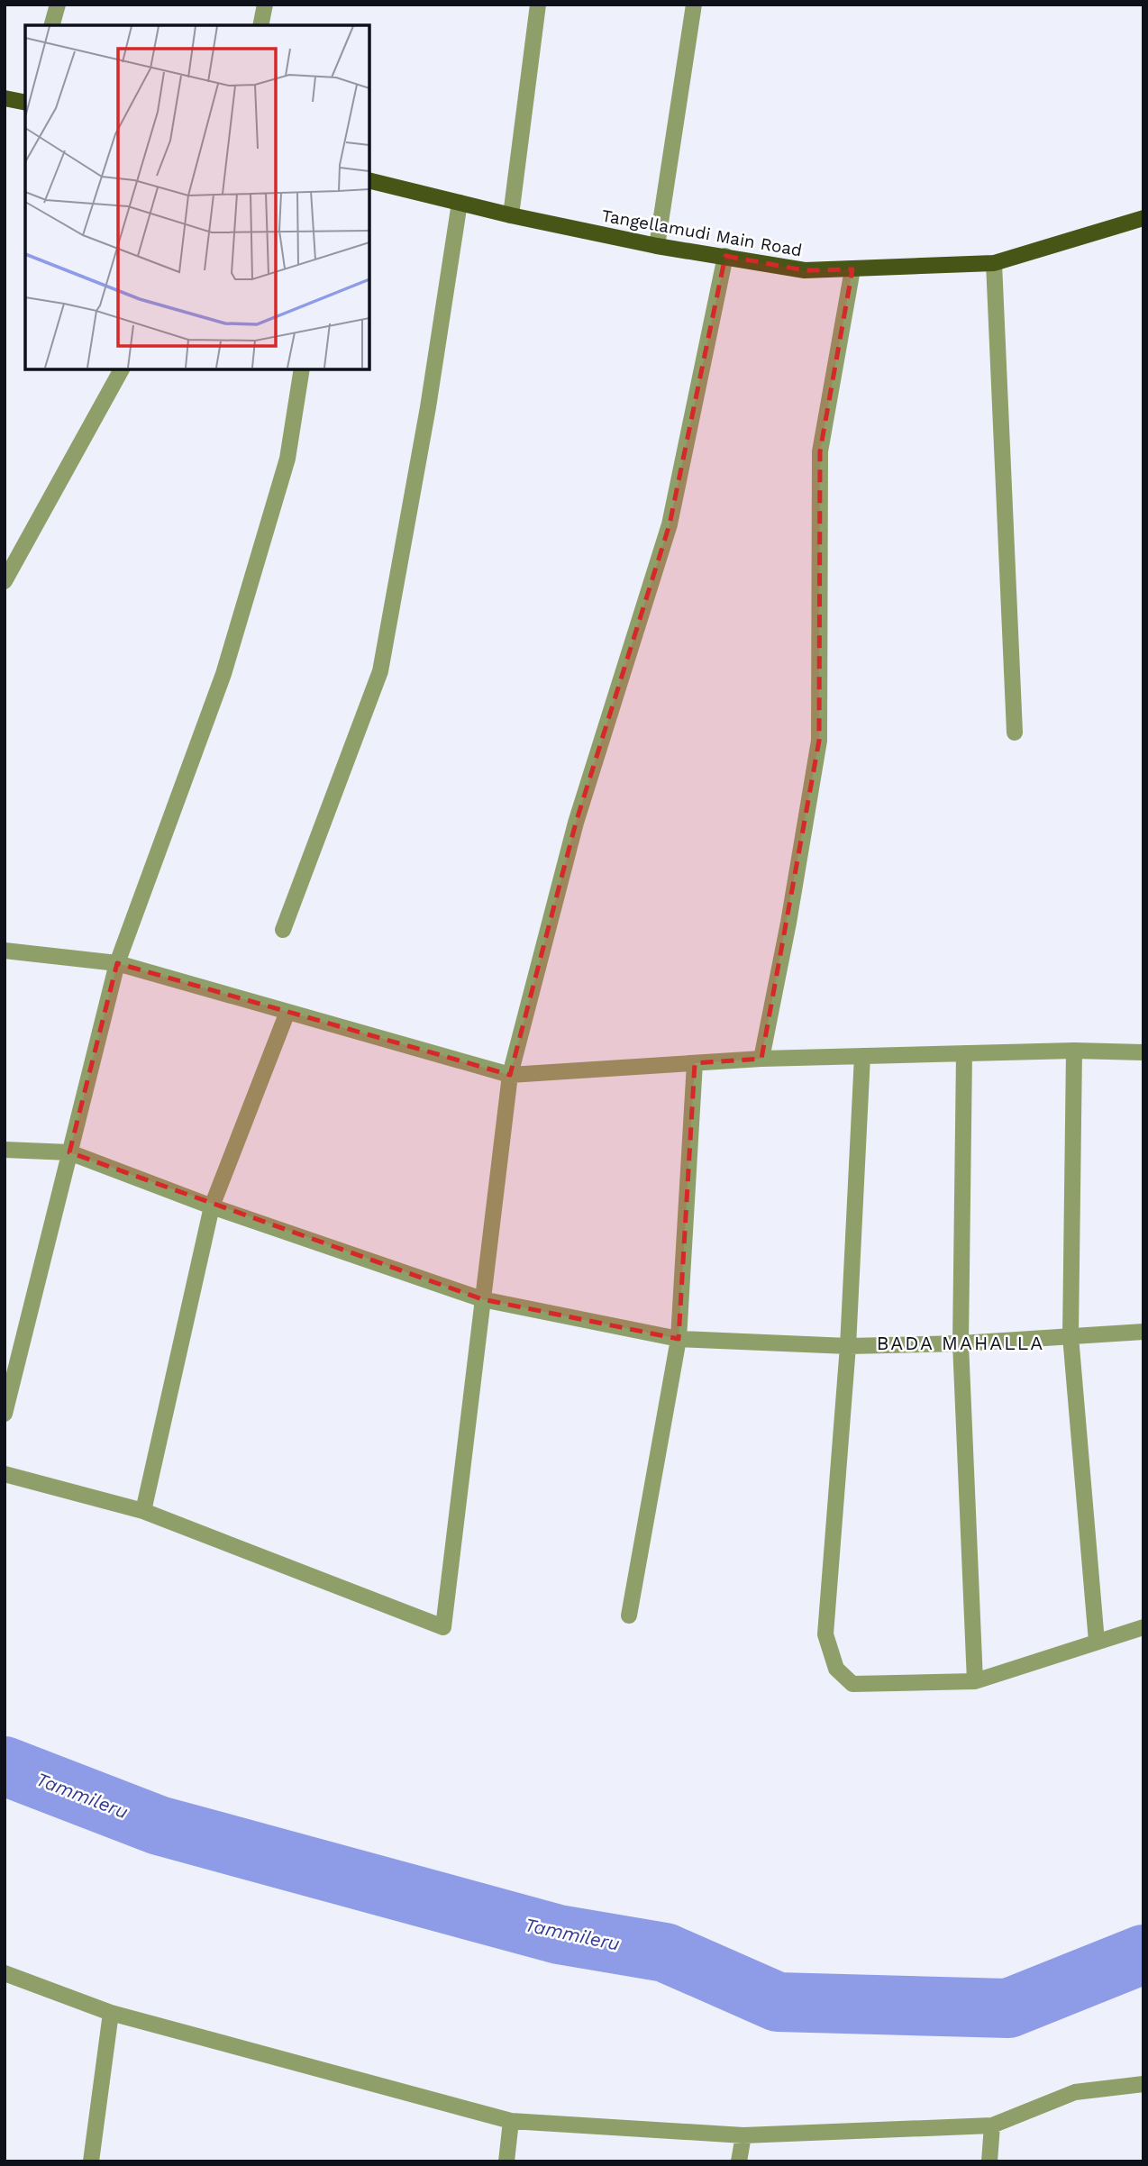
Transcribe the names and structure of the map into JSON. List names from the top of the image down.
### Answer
{
  "streets": {
    "main road": ["Tangellamudi Main Road"]
  },
  "districts": ["BADA MAHALLA"],
  "water": ["Tammileru"]
}
